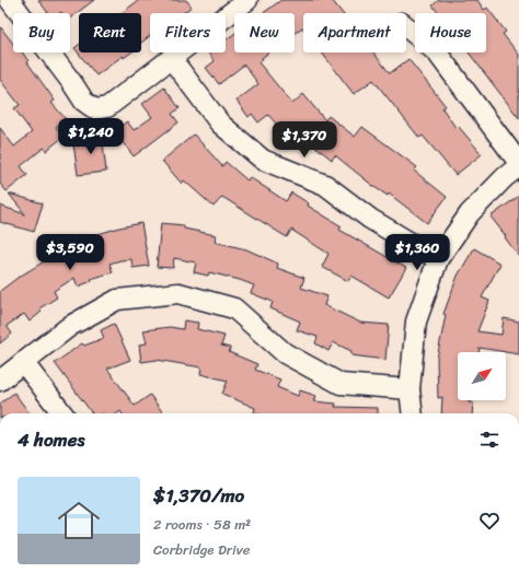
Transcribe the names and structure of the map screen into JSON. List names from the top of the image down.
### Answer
{
  "north": "top right",
  "page": {
    "chip": [
      "Buy",
      "Rent",
      "Filters",
      "New",
      "Apartment",
      "House"
    ],
    "price": [
      "$1,240",
      "$1,370",
      "$3,590",
      "$1,360"
    ],
    "heading": "4 homes",
    "list": [
      {
        "name": "$1,370/mo",
        "note": "2 rooms · 58 m² · Corbridge Drive"
      }
    ]
  }
}
